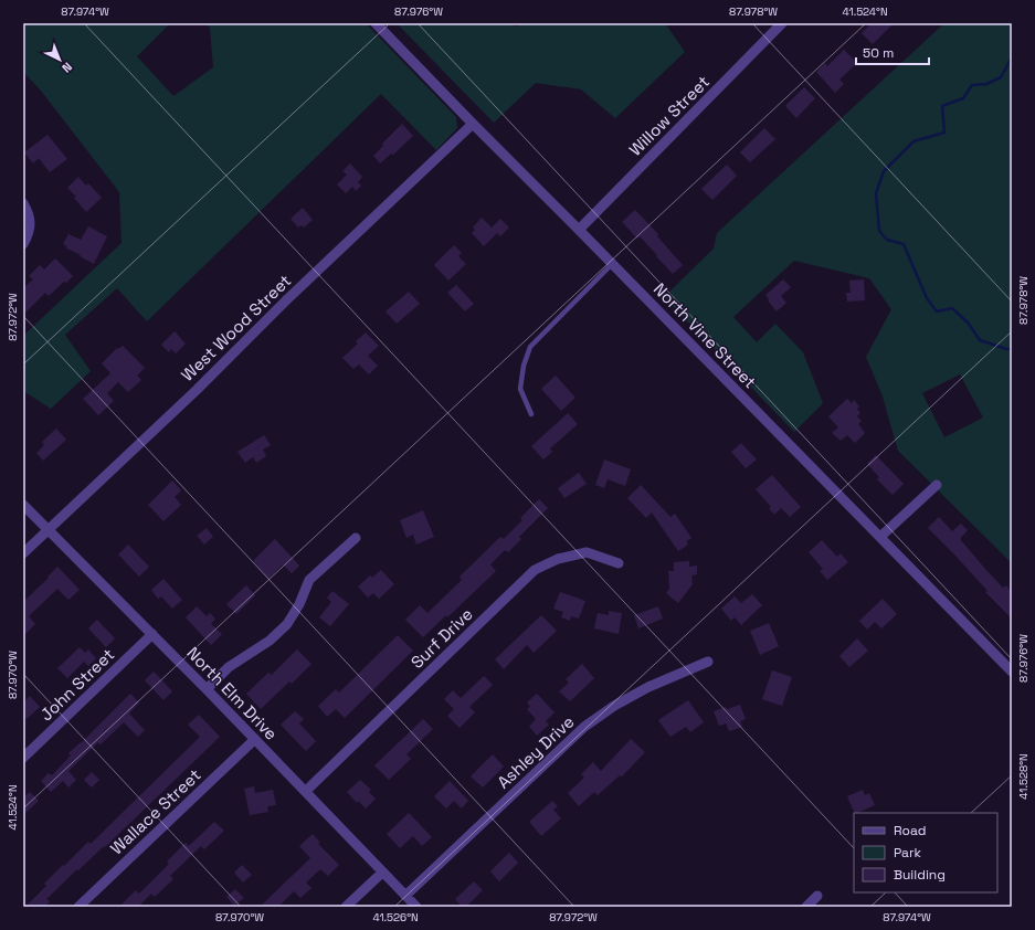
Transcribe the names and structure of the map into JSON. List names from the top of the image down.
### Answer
{
  "streets": {
    "street": [
      "Willow Street",
      "West Wood Street",
      "North Vine Street",
      "Surf Drive",
      "John Street",
      "North Elm Drive",
      "Ashley Drive",
      "Wallace Street"
    ]
  },
  "crossings": [
    ["Willow Street", "North Vine Street"],
    ["West Wood Street", "North Vine Street"],
    ["West Wood Street", "North Elm Drive"],
    ["Surf Drive", "North Elm Drive"],
    ["John Street", "North Elm Drive"],
    ["North Elm Drive", "Ashley Drive"],
    ["North Elm Drive", "Wallace Street"]
  ],
  "legend": ["Road", "Park", "Building"],
  "scale_bar": "50 m",
  "north": "bottom right",
  "coordinates": [
    "87.974°W",
    "87.976°W",
    "87.978°W",
    "41.524°N",
    "87.972°W",
    "87.970°W",
    "41.528°N",
    "41.526°N"
  ]
}
